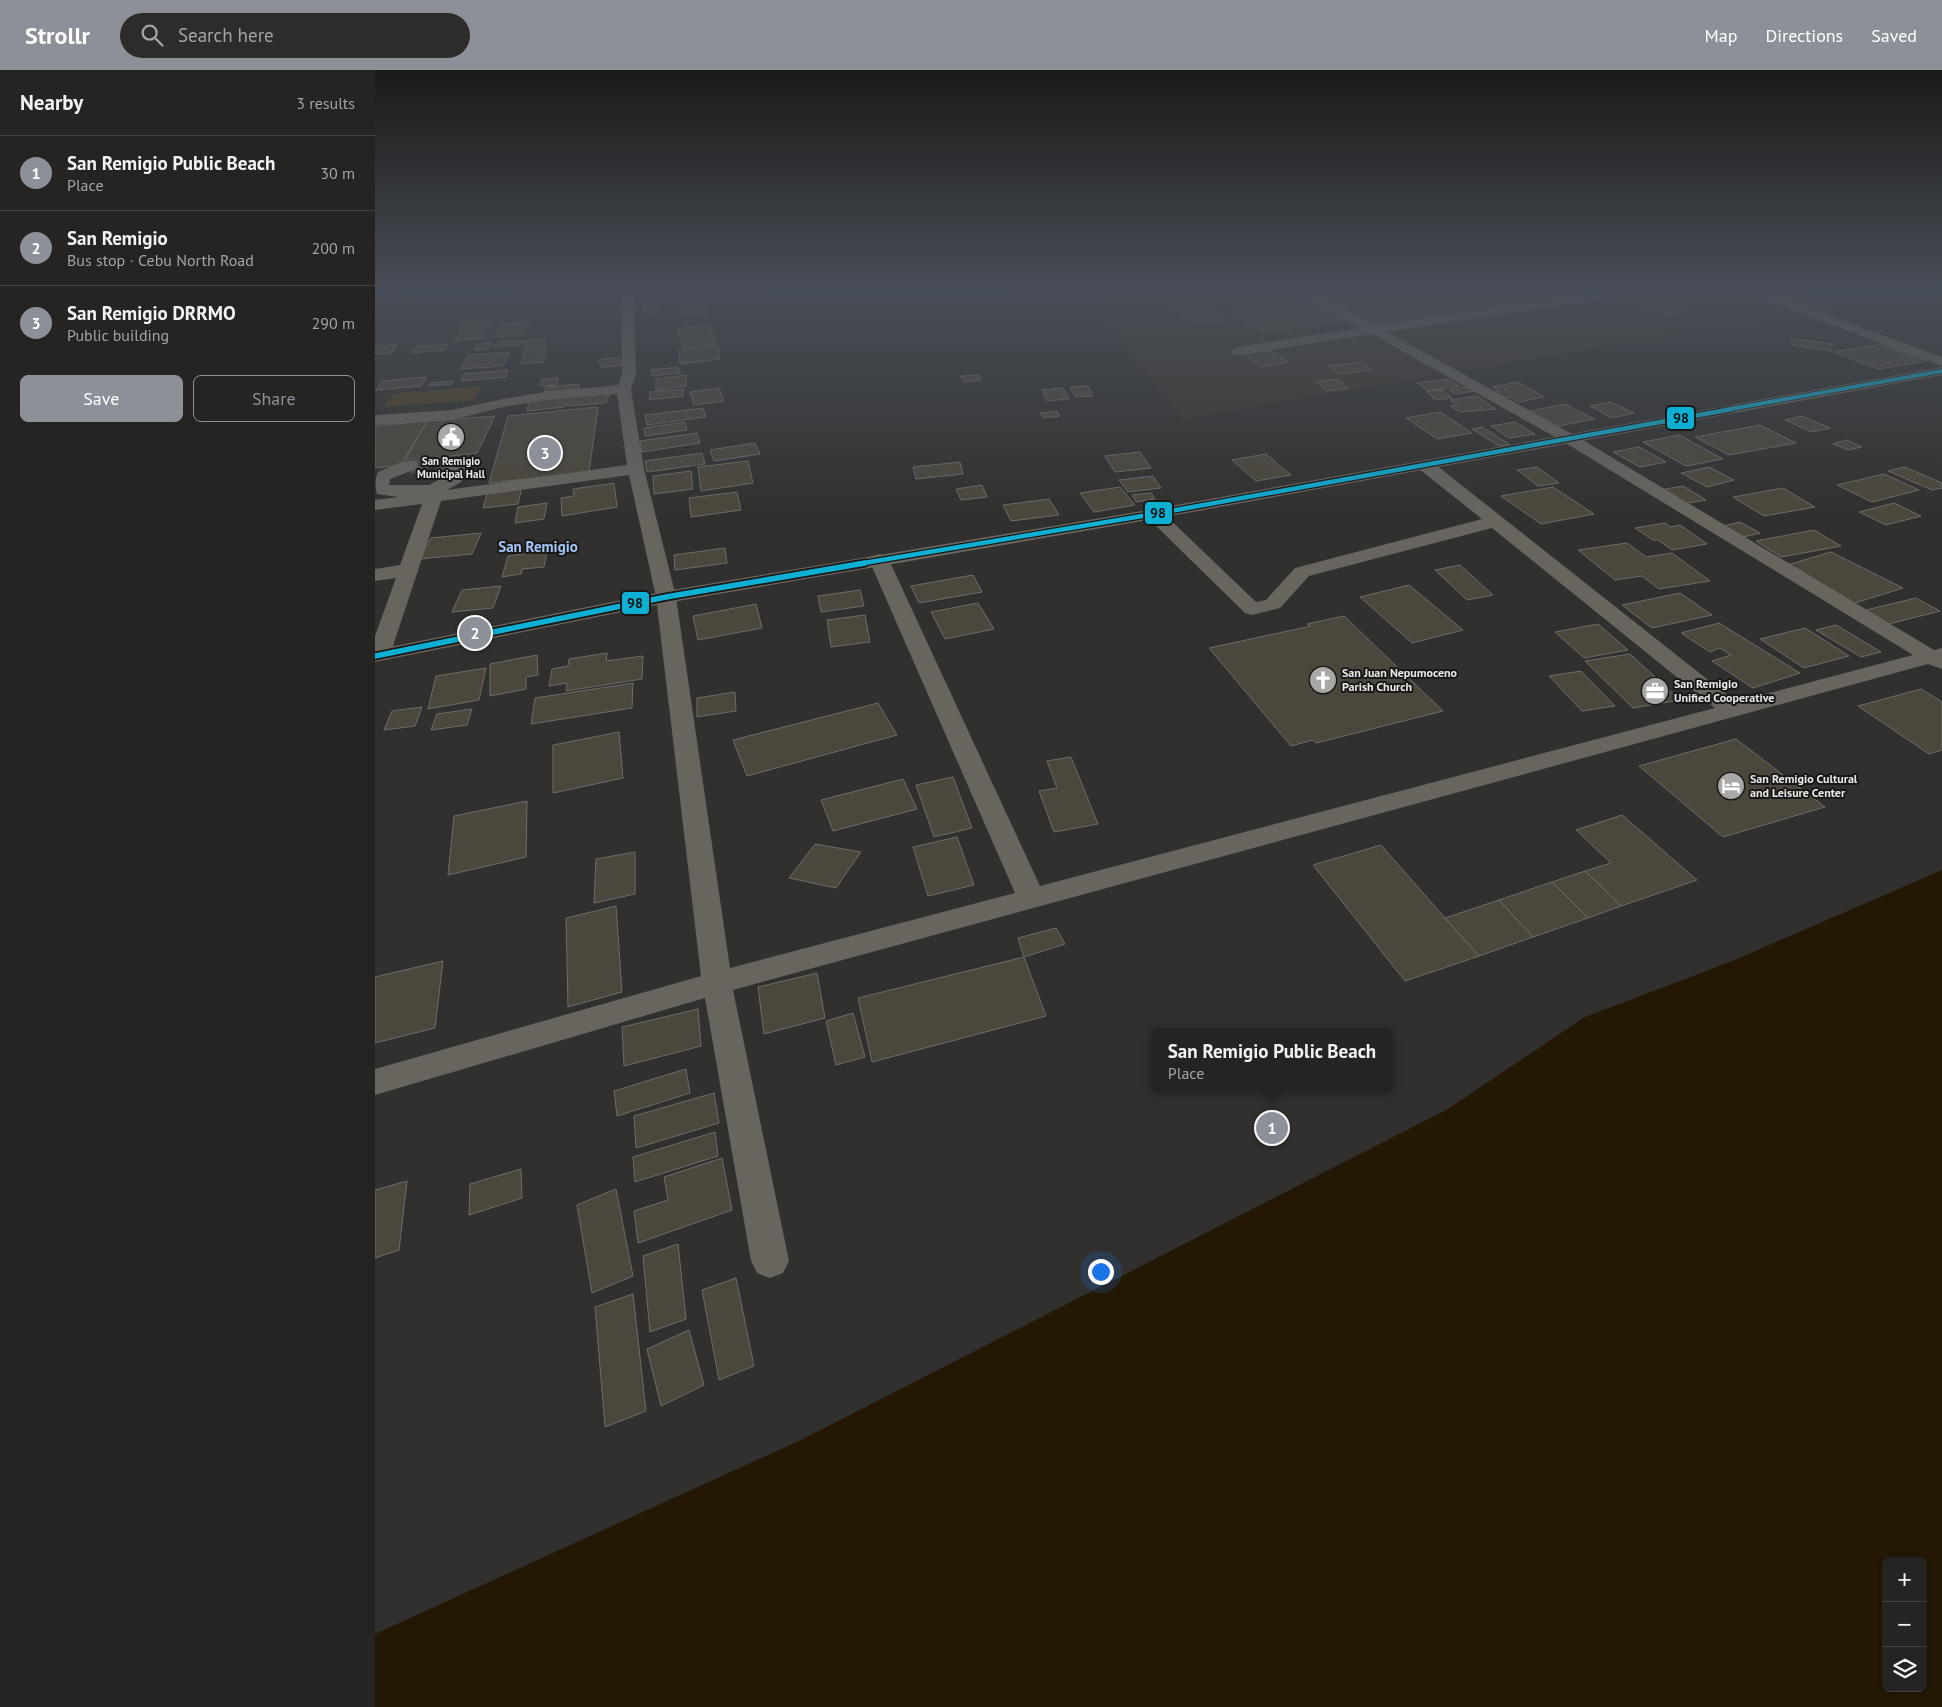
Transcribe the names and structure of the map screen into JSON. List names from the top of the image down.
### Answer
{
  "districts": ["San Remigio"],
  "places": {
    "public building": ["San Remigio Municipal Hall"],
    "church": ["San Juan Nepumoceno Parish Church"],
    "office": ["San Remigio Unified Cooperative"],
    "hotel": ["San Remigio Cultural and Leisure Center"]
  },
  "lines": ["transit line 98"],
  "page": {
    "header": "Strollr",
    "search": "Search here",
    "nav": ["Map", "Directions", "Saved"],
    "heading": ["Nearby", "3 results"],
    "list": [
      {
        "mark": "1",
        "name": "San Remigio Public Beach",
        "note": "Place",
        "value": "30 m"
      },
      {
        "mark": "2",
        "name": "San Remigio",
        "note": "Bus stop · Cebu North Road",
        "value": "200 m"
      },
      {
        "mark": "3",
        "name": "San Remigio DRRMO",
        "note": "Public building",
        "value": "290 m"
      }
    ],
    "buttons": ["Save", "Share"],
    "pins": ["3", "2", "1"],
    "popup": ["San Remigio Public Beach", "Place"],
    "map_buttons": ["+", "−"]
  }
}
